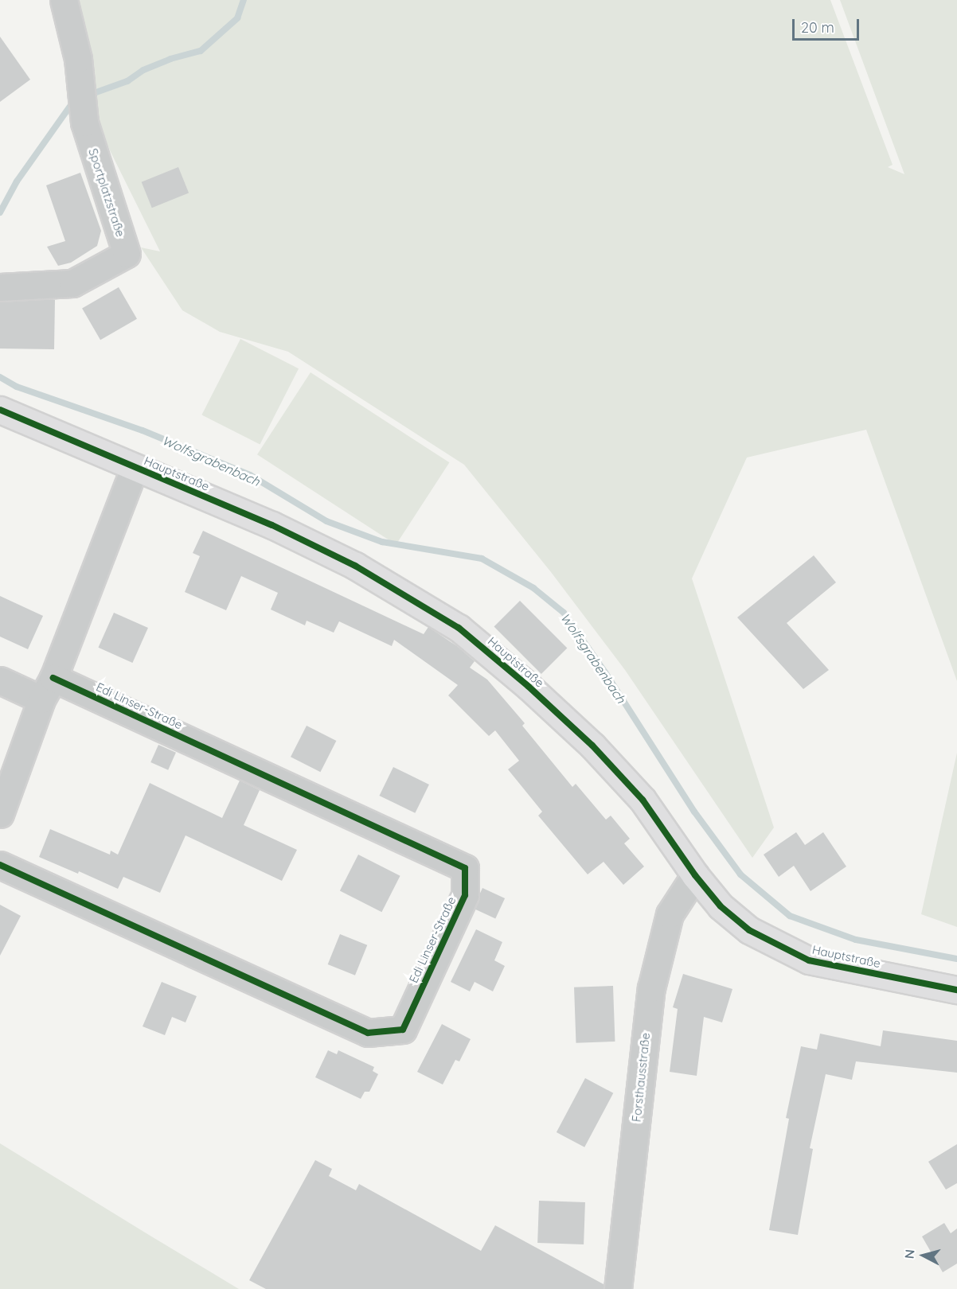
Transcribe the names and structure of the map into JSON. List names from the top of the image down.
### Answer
{
  "streets": {
    "main road": ["Hauptstraße"],
    "street": ["Sportplatzstraße", "Edi Linser-Straße", "Forsthausstraße"]
  },
  "crossings": [
    ["Hauptstraße", "Forsthausstraße"]
  ],
  "water": ["Wolfsgrabenbach"],
  "scale_bar": "20 m",
  "north": "left"
}
